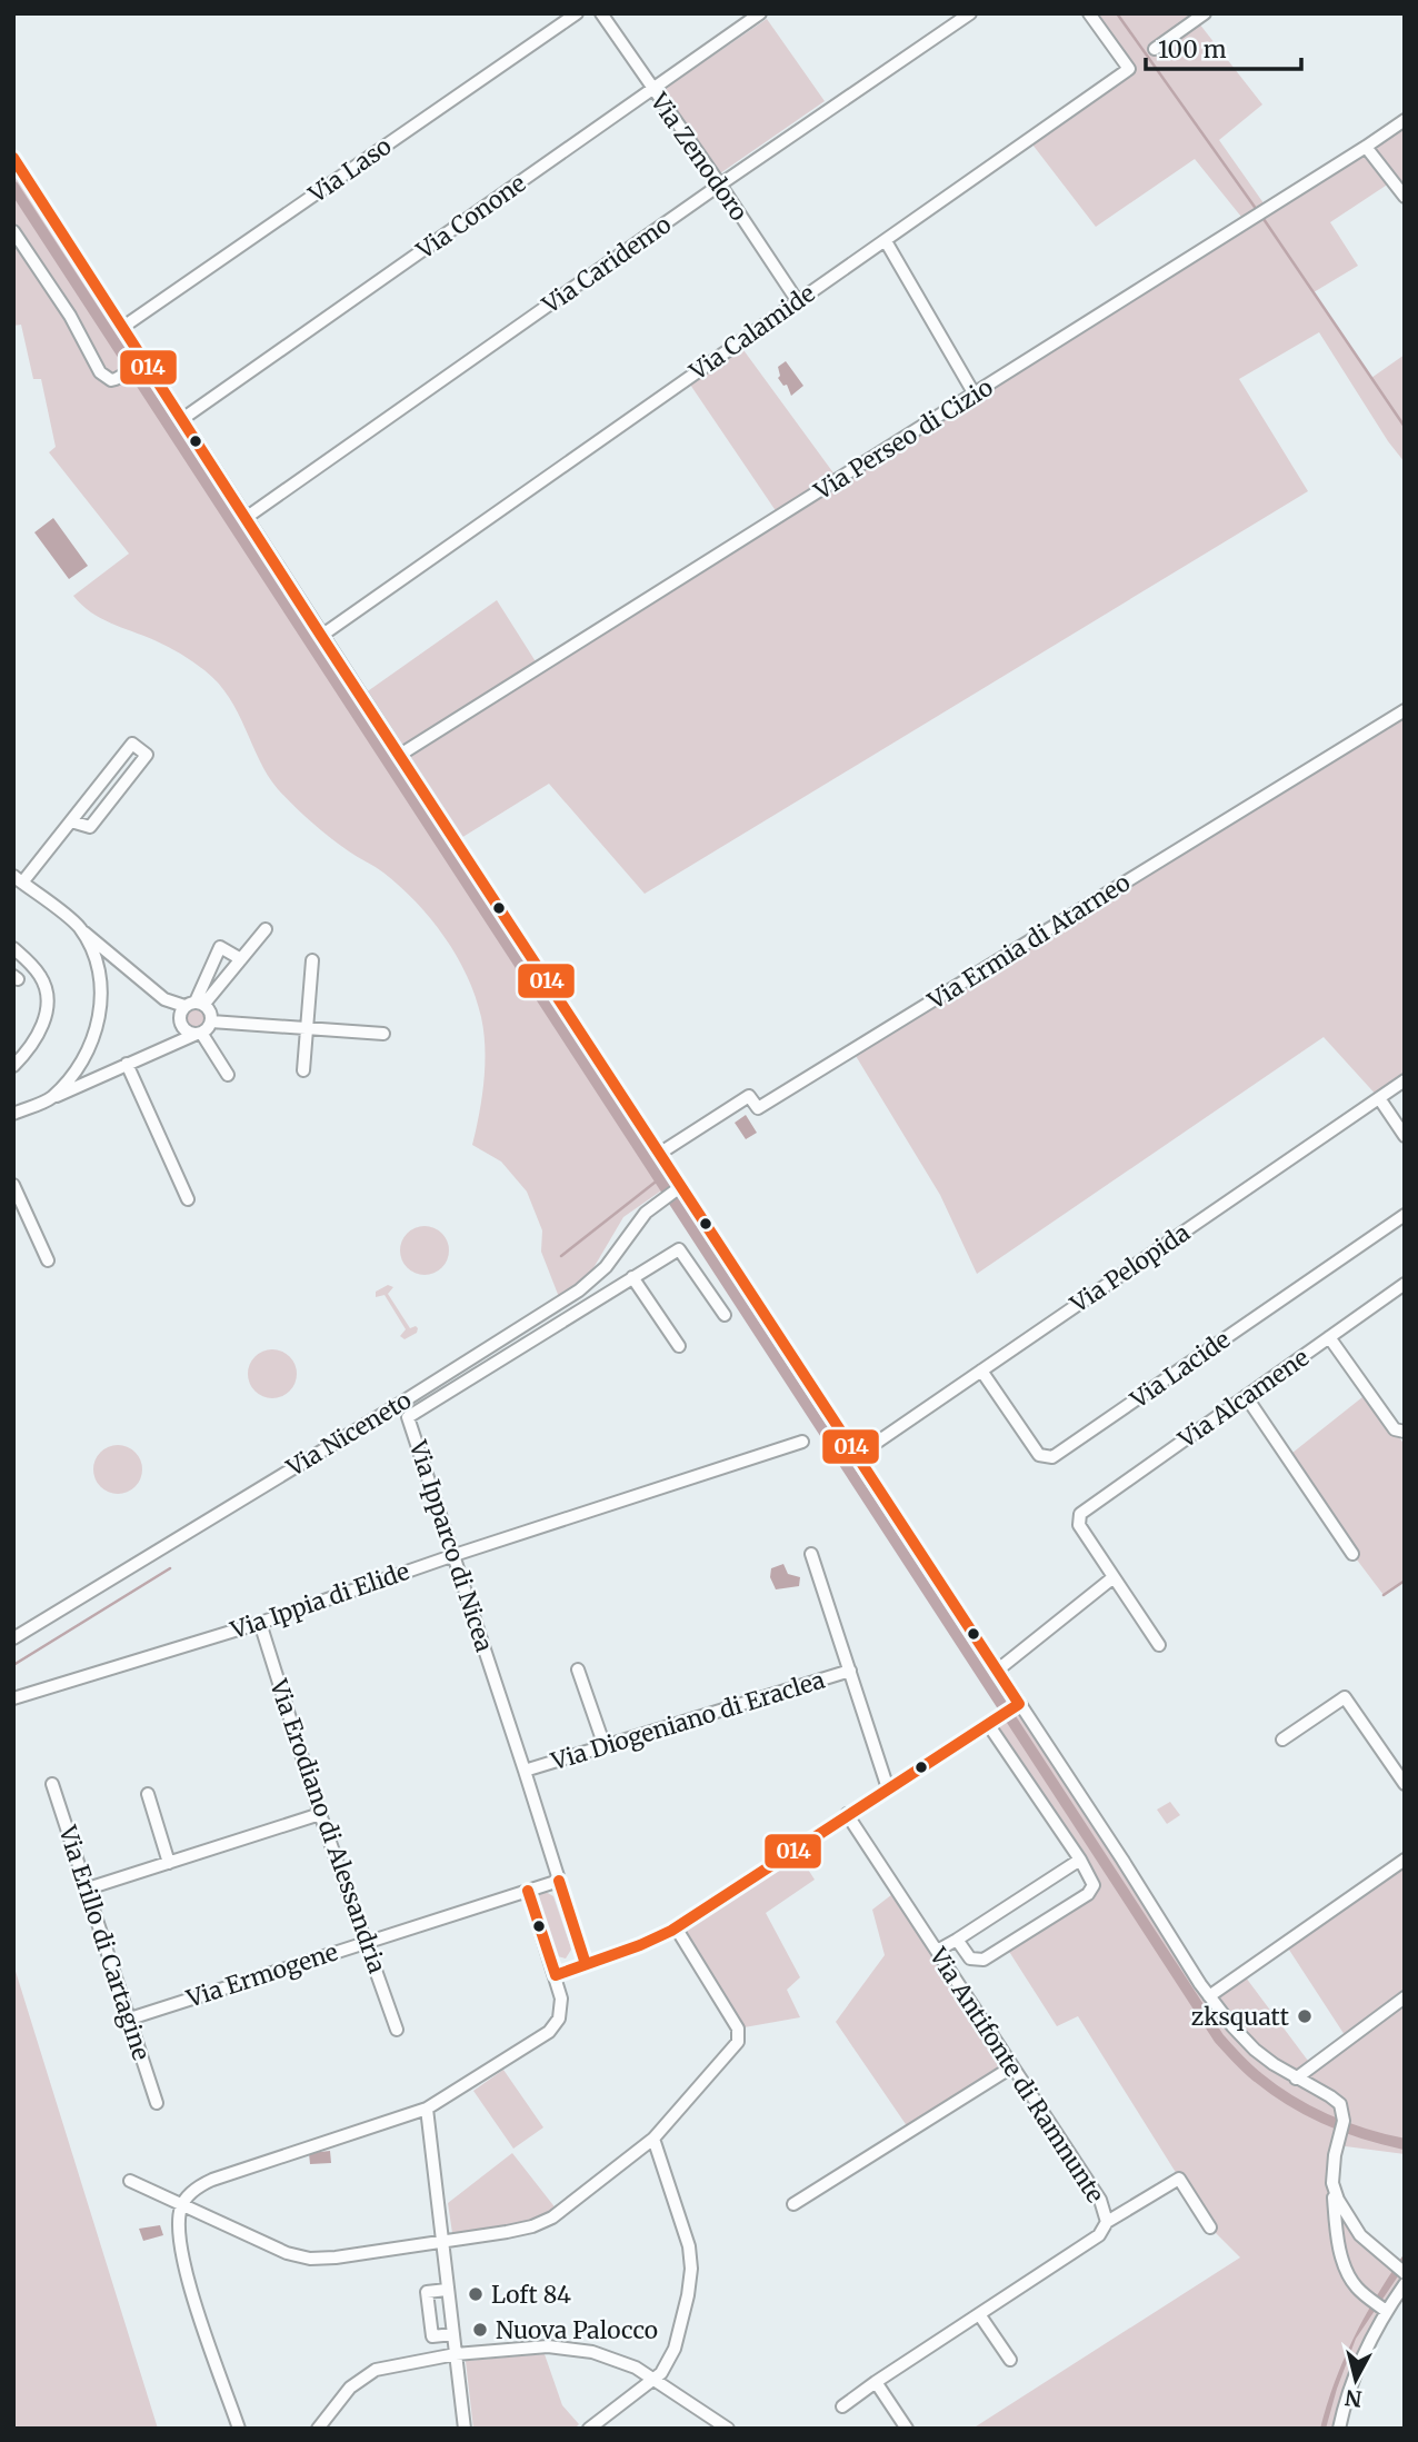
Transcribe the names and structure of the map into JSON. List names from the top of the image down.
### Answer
{
  "streets": {
    "street": [
      "Via Zenodoro",
      "Via Laso",
      "Via Conone",
      "Via Caridemo",
      "Via Calamide",
      "Via Perseo di Cizio",
      "Via Ermia di Atarneo",
      "Via Pelopida",
      "Via Lacide",
      "Via Alcamene",
      "Via Niceneto",
      "Via Ipparco di Nicea",
      "Via Ippia di Elide",
      "Via Diogeniano di Eraclea",
      "Via Erodiano di Alessandria",
      "Via Erillo di Cartagine",
      "Via Ermogene",
      "Via Antifonte di Ramnunte"
    ]
  },
  "crossings": [
    ["Via Zenodoro", "Via Conone"],
    ["Via Zenodoro", "Via Caridemo"],
    ["Via Zenodoro", "Via Calamide"],
    ["Via Pelopida", "Via Lacide"],
    ["Via Ipparco di Nicea", "Via Ippia di Elide"],
    ["Via Ipparco di Nicea", "Via Diogeniano di Eraclea"],
    ["Via Ipparco di Nicea", "Via Ermogene"],
    ["Via Ippia di Elide", "Via Erodiano di Alessandria"],
    ["Via Erodiano di Alessandria", "Via Ermogene"],
    ["Via Erillo di Cartagine", "Via Ermogene"]
  ],
  "places": ["zksquatt", "Loft 84", "Nuova Palocco"],
  "lines": ["transit line 014"],
  "scale_bar": "100 m",
  "north": "bottom"
}
